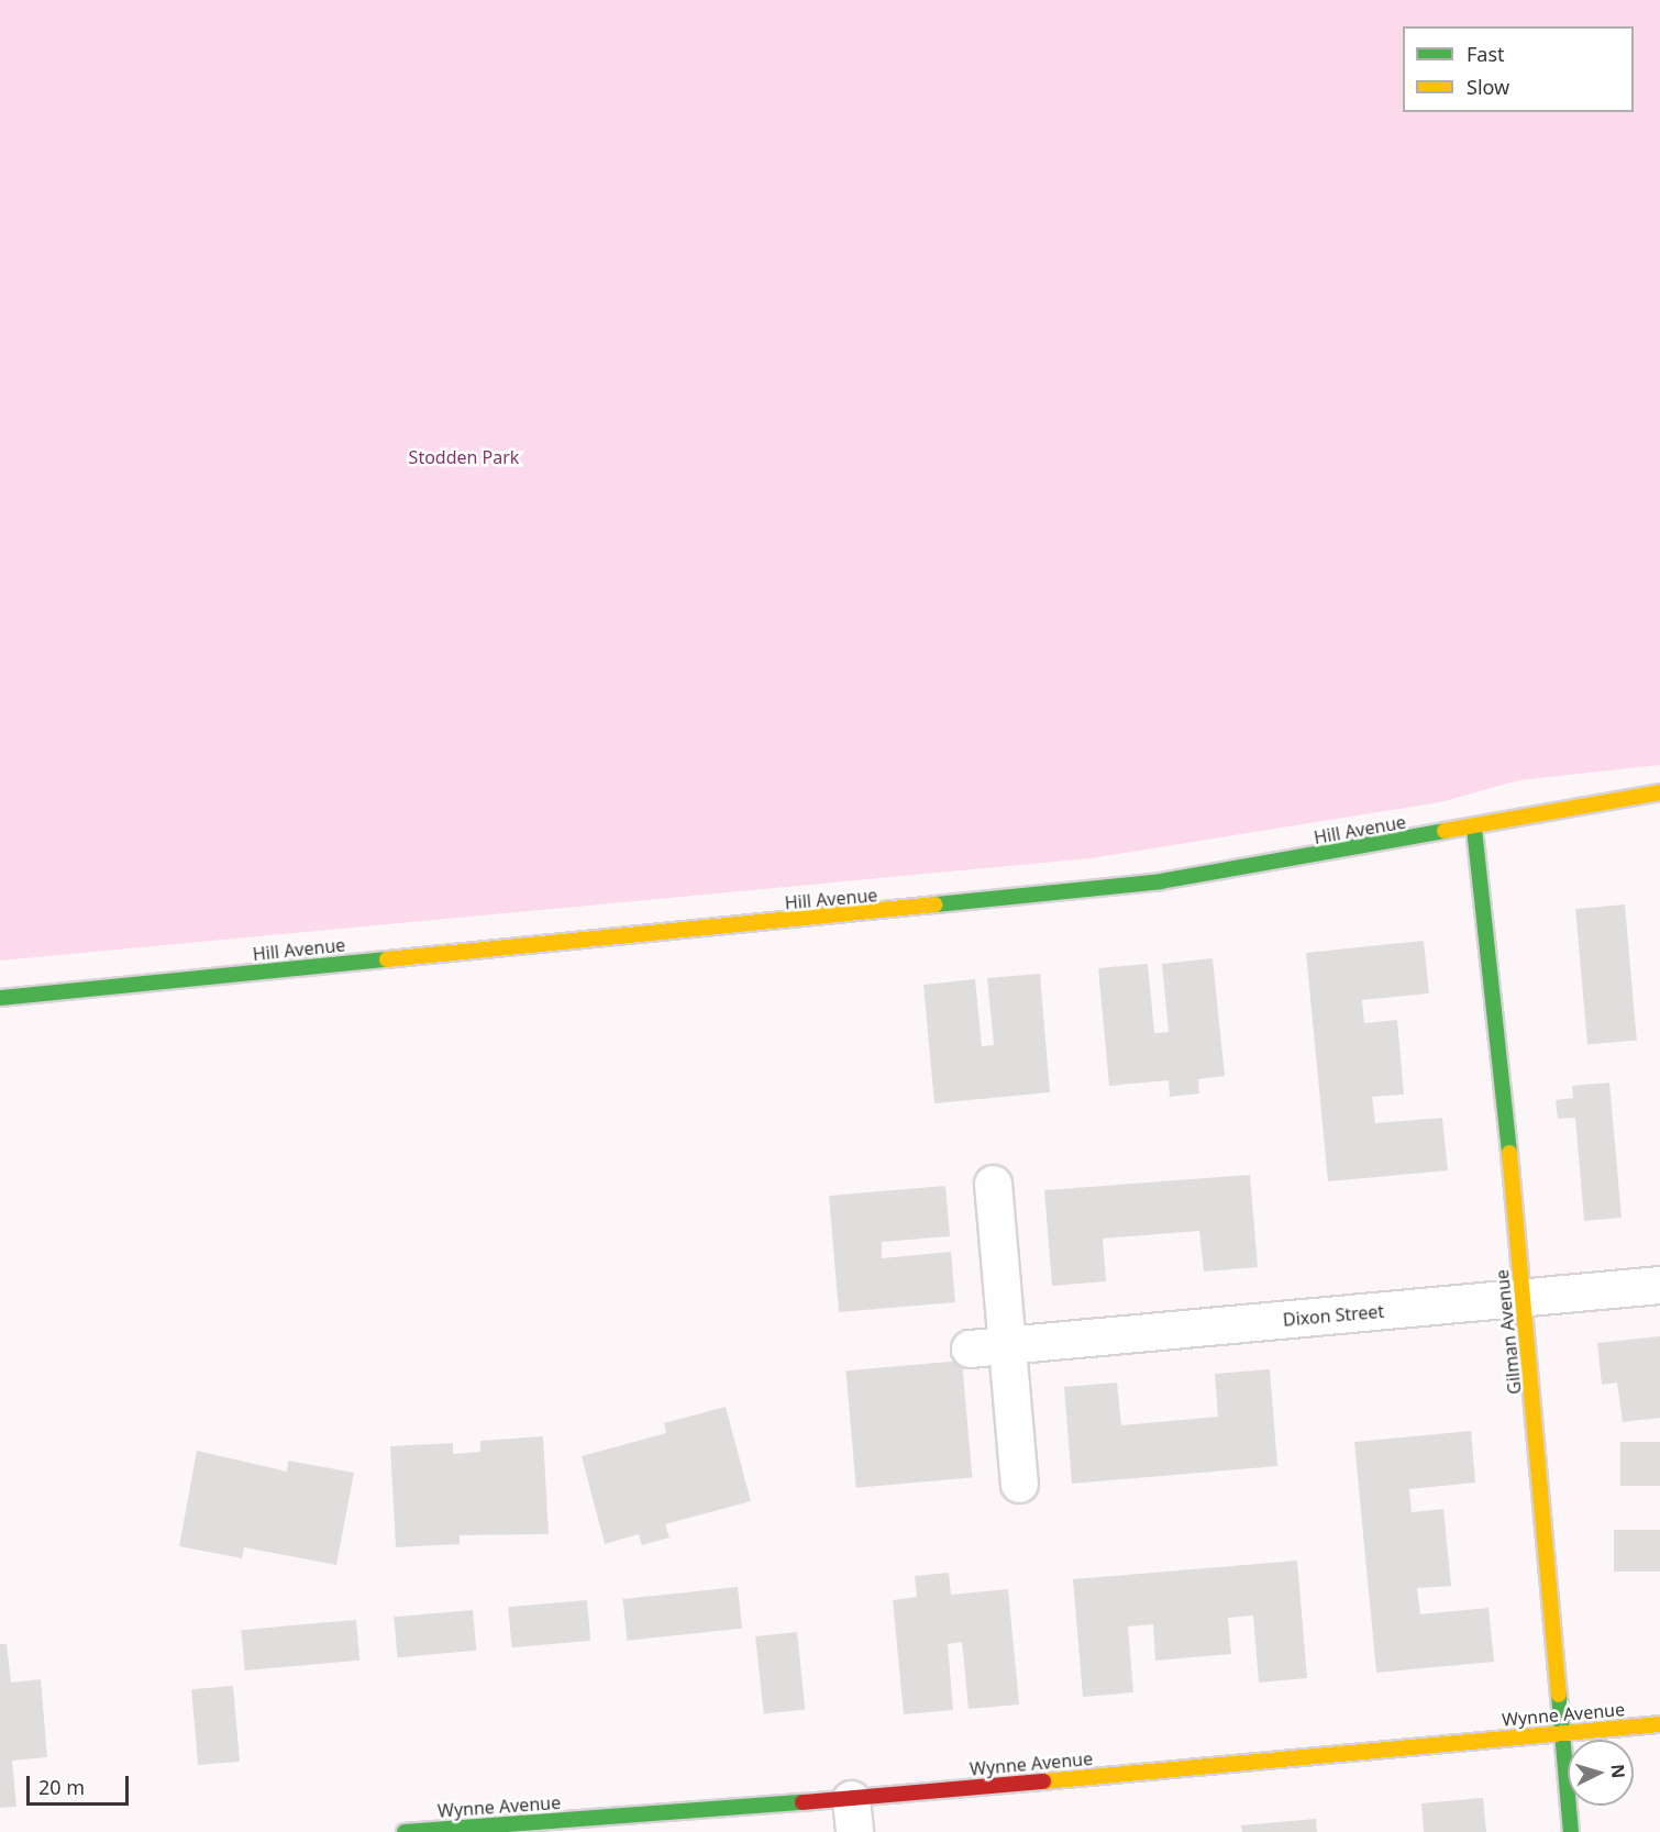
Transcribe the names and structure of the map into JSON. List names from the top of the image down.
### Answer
{
  "streets": {
    "street": [
      "Hill Avenue",
      "Dixon Street",
      "Gilman Avenue",
      "Wynne Avenue"
    ]
  },
  "crossings": [
    ["Hill Avenue", "Gilman Avenue"],
    ["Dixon Street", "Gilman Avenue"],
    ["Gilman Avenue", "Wynne Avenue"]
  ],
  "parks": ["Stodden Park"],
  "legend": ["Fast", "Slow"],
  "scale_bar": "20 m",
  "north": "right"
}
